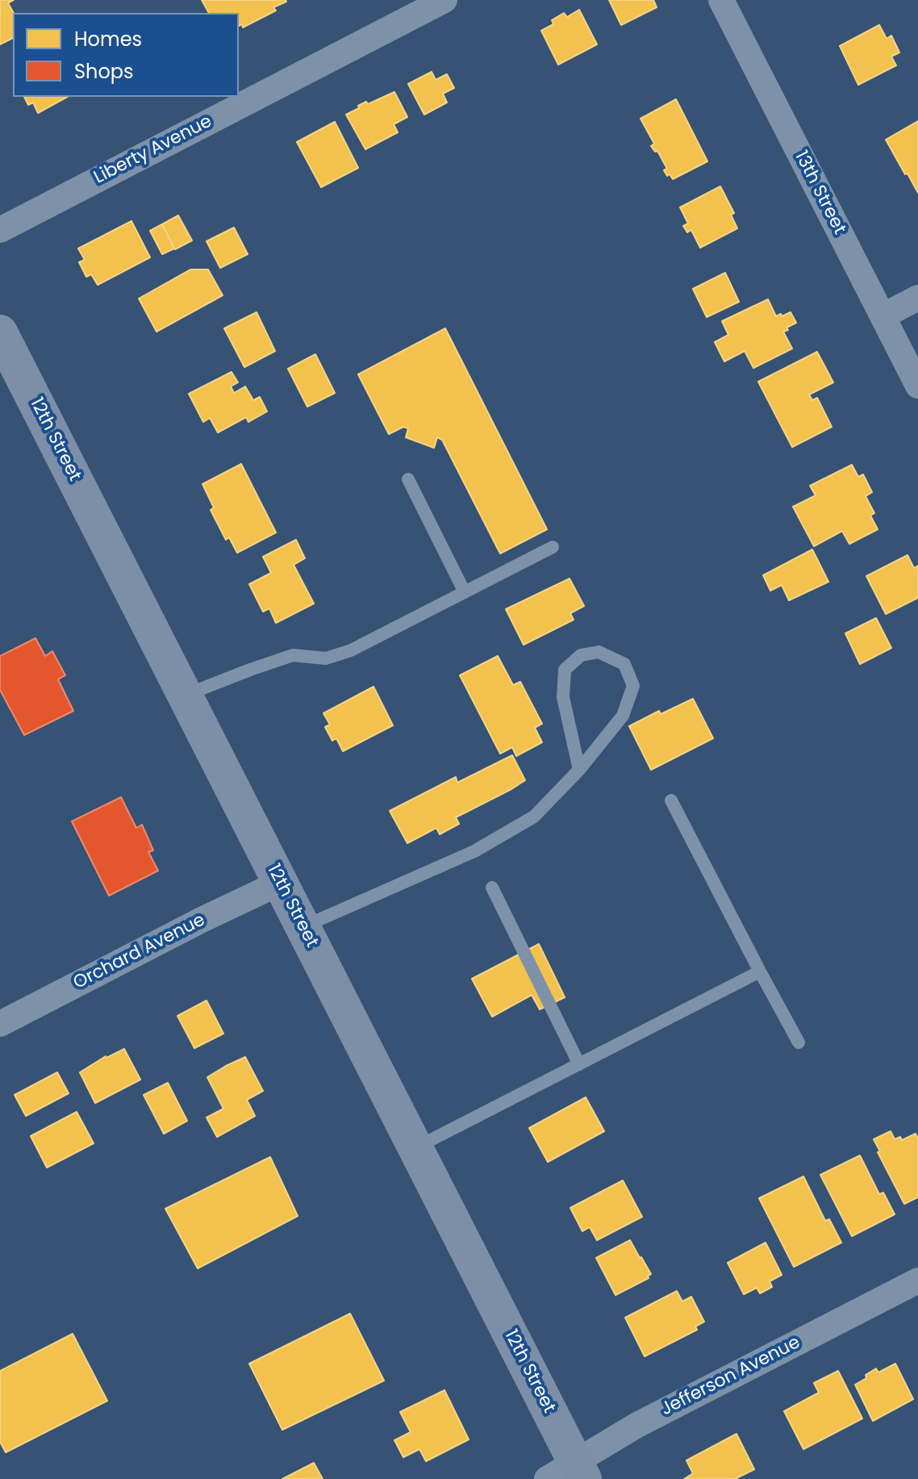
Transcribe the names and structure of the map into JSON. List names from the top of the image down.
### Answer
{
  "streets": {
    "main road": ["12th Street"],
    "street": [
      "Liberty Avenue",
      "13th Street",
      "Orchard Avenue",
      "Jefferson Avenue"
    ]
  },
  "crossings": [
    ["12th Street", "Orchard Avenue"],
    ["12th Street", "Jefferson Avenue"]
  ],
  "legend": ["Homes", "Shops"]
}
